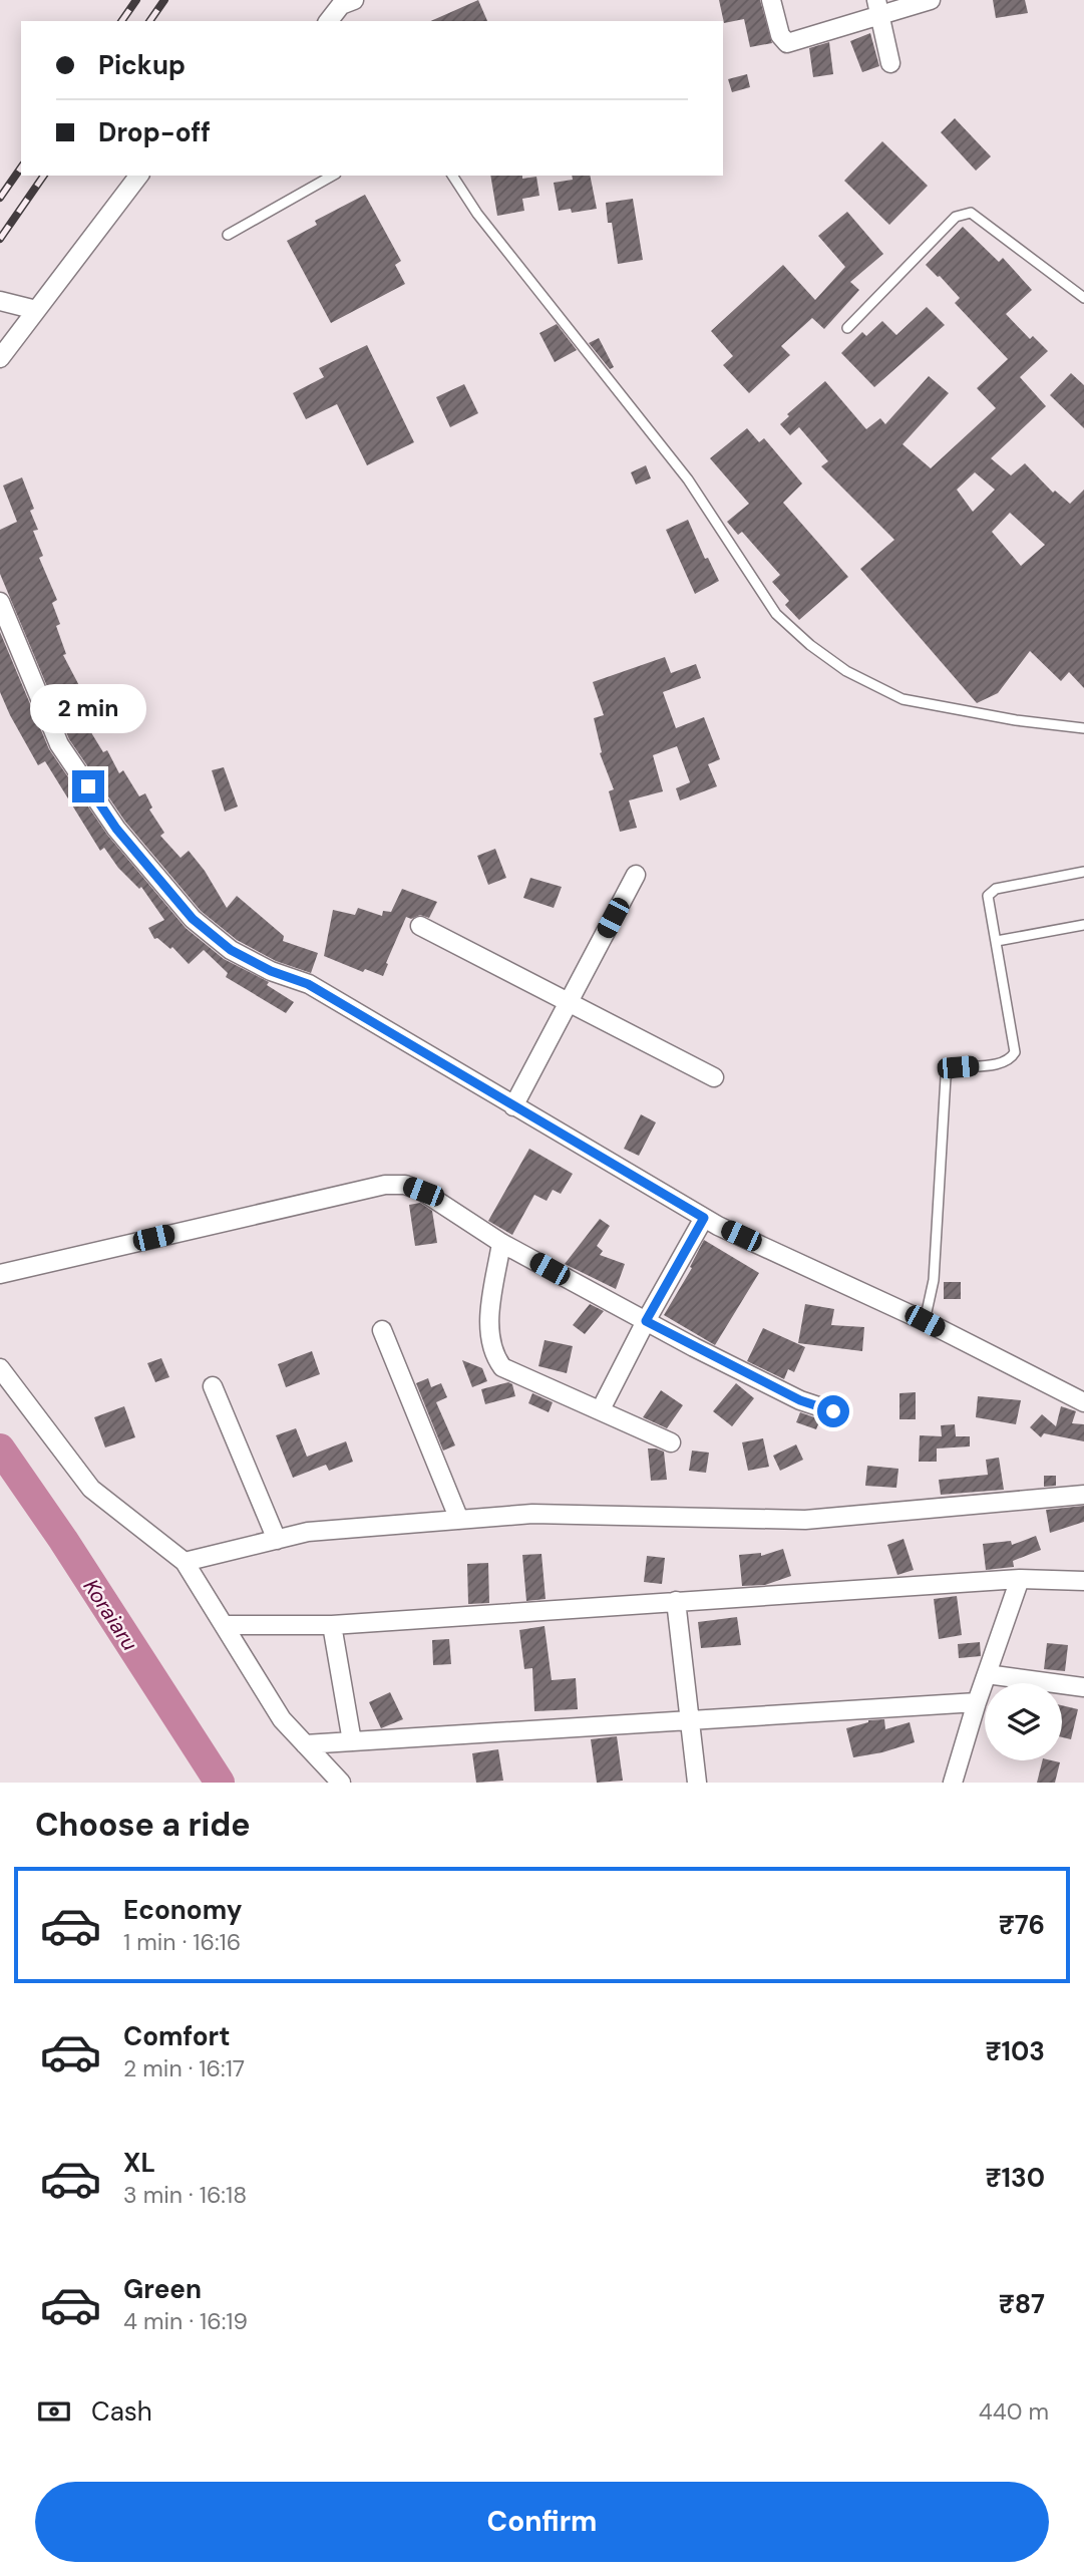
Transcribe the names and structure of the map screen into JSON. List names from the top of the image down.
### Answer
{
  "water": ["Koraiaru"],
  "page": {
    "banner": ["Pickup", "Drop-off"],
    "bubble": "2 min",
    "heading": "Choose a ride",
    "list": [
      {
        "name": "Economy",
        "note": "1 min · 16:16",
        "value": "₹76"
      },
      {
        "name": "Comfort",
        "note": "2 min · 16:17",
        "value": "₹103"
      },
      {
        "name": "XL",
        "note": "3 min · 16:18",
        "value": "₹130"
      },
      {
        "name": "Green",
        "note": "4 min · 16:19",
        "value": "₹87"
      }
    ],
    "pay": ["Cash", "440 m"],
    "buttons": "Confirm"
  }
}
